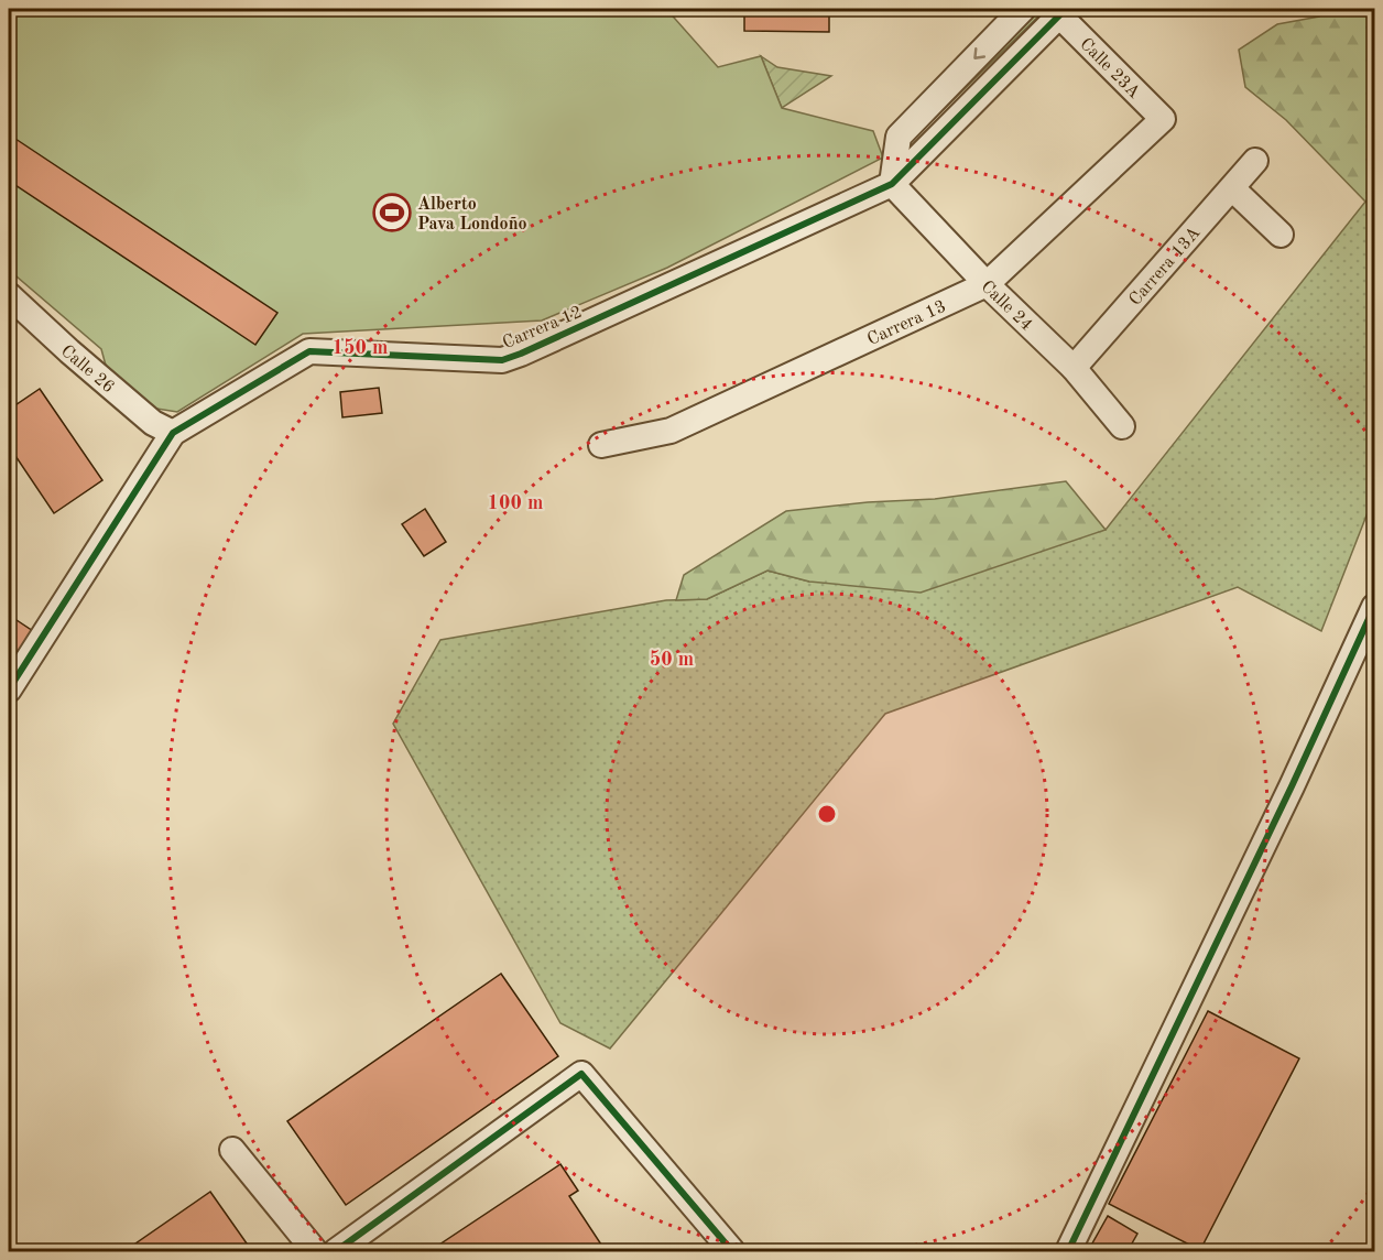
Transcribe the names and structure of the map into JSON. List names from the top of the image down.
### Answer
{
  "streets": {
    "street": [
      "Calle 23A",
      "Carrera 13A",
      "Calle 24",
      "Carrera 13",
      "Carrera 12",
      "Calle 26"
    ]
  },
  "crossings": [
    ["Calle 23A", "Carrera 13"],
    ["Calle 23A", "Carrera 12"],
    ["Carrera 13A", "Calle 24"],
    ["Calle 24", "Carrera 13"],
    ["Calle 24", "Carrera 12"],
    ["Carrera 12", "Calle 26"]
  ],
  "places": {
    "sports": ["Alberto Pava Londoño"]
  },
  "rings": ["150 m", "100 m", "50 m"]
}
